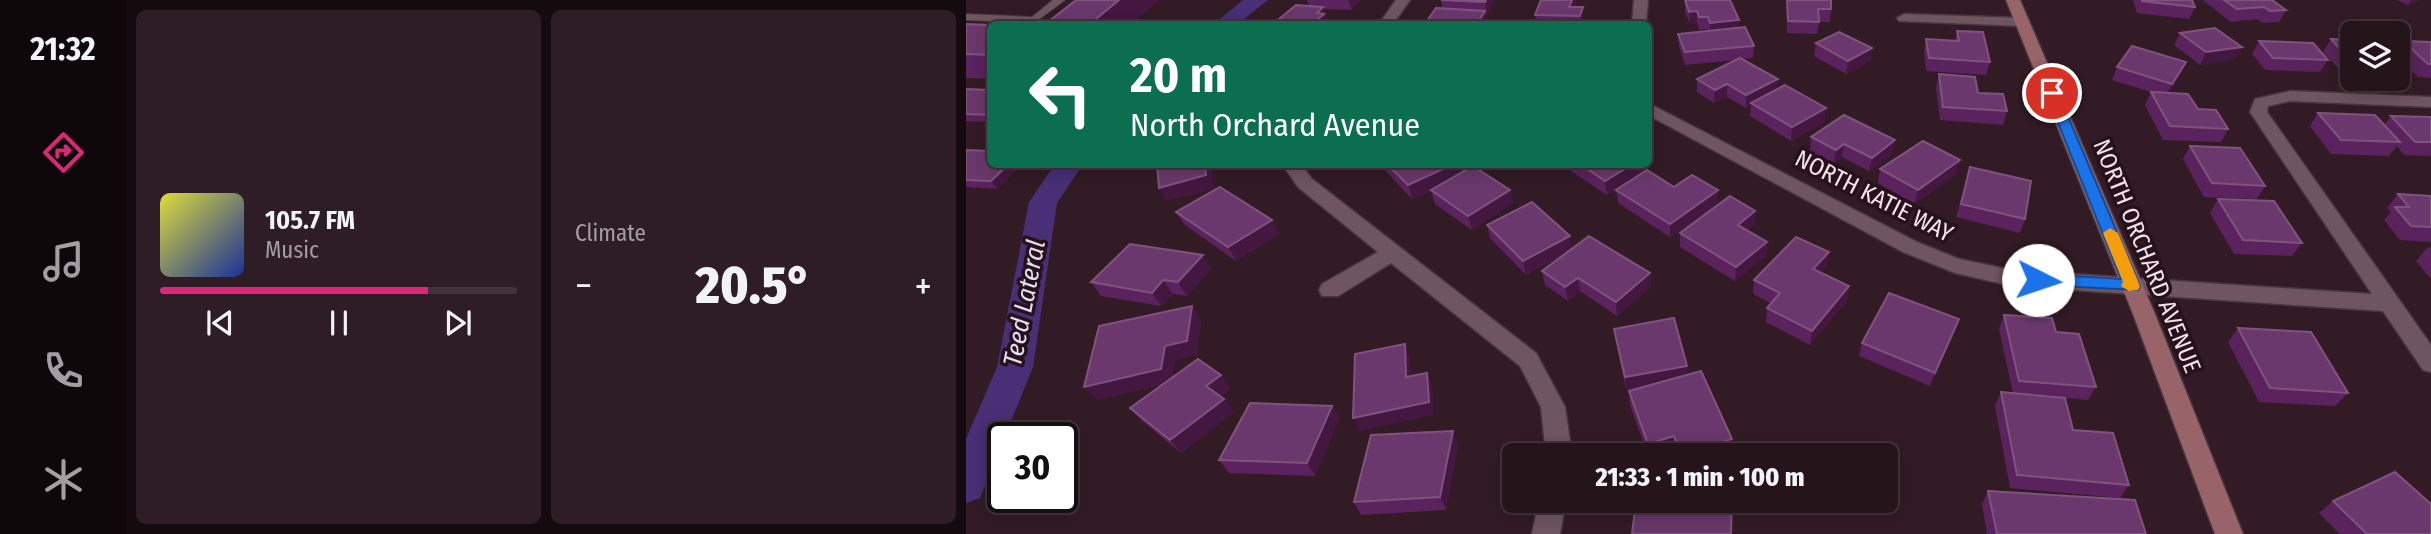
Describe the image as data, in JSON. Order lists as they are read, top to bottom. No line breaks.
{"streets":{"street":["NORTH KATIE WAY","NORTH ORCHARD AVENUE"]},"crossings":[["NORTH KATIE WAY","NORTH ORCHARD AVENUE"]],"water":["Teed Lateral"],"page":{"tabs":"21:32","tile":"Climate","turn":["20 m","North Orchard Avenue"],"song":["105.7 FM","Music"],"heat":["−","20.5°","+"],"limit":"30","trip":"21:33 · 1 min · 100 m"}}
